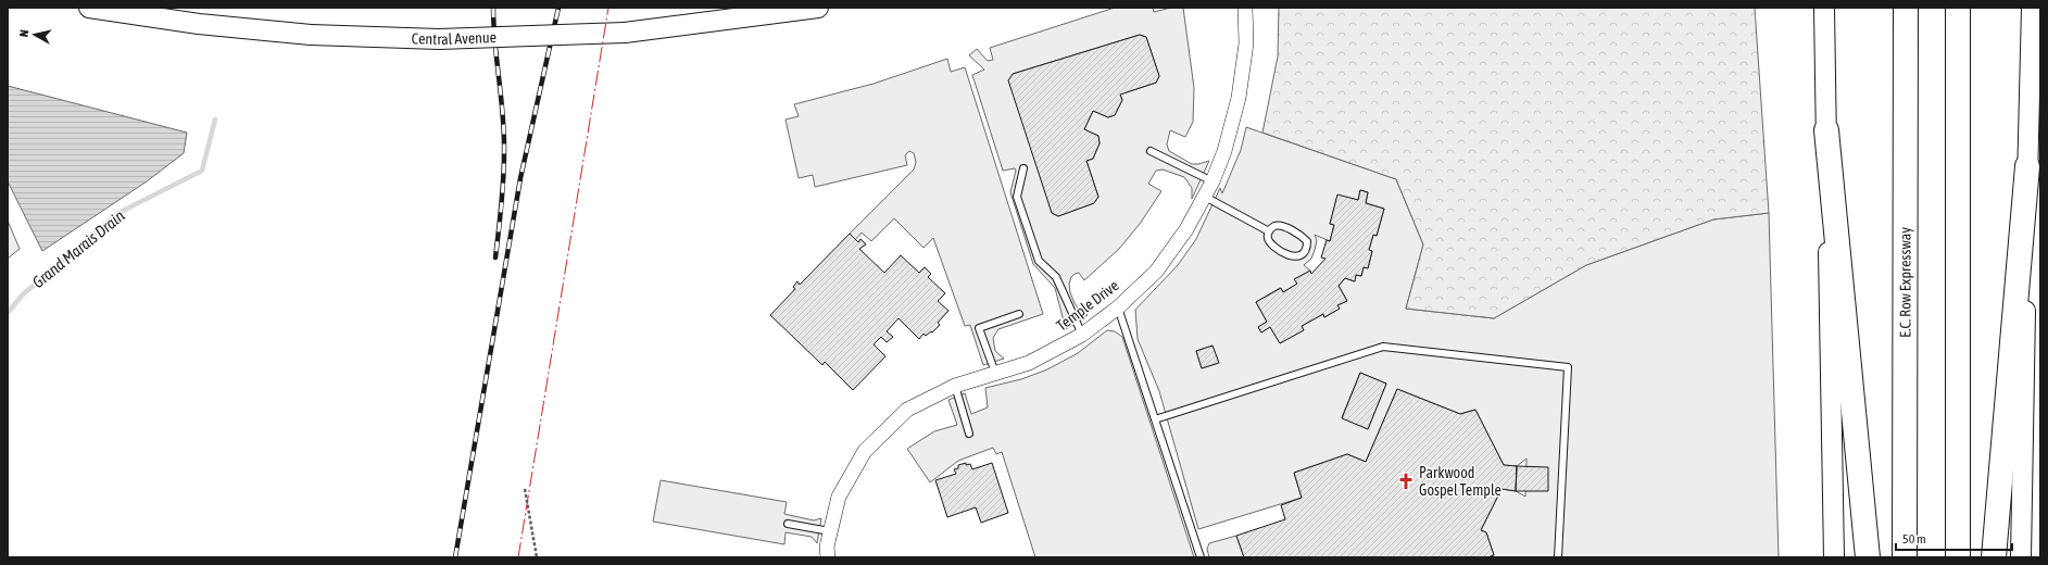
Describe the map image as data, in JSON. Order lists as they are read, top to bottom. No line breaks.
{"streets":{"highway":["E.C. Row Expressway"],"main road":["Central Avenue"],"street":["Temple Drive"]},"water":["Grand Marais Drain"],"places":{"church":["Parkwood Gospel Temple"]},"scale_bar":"50 m","north":"left"}
